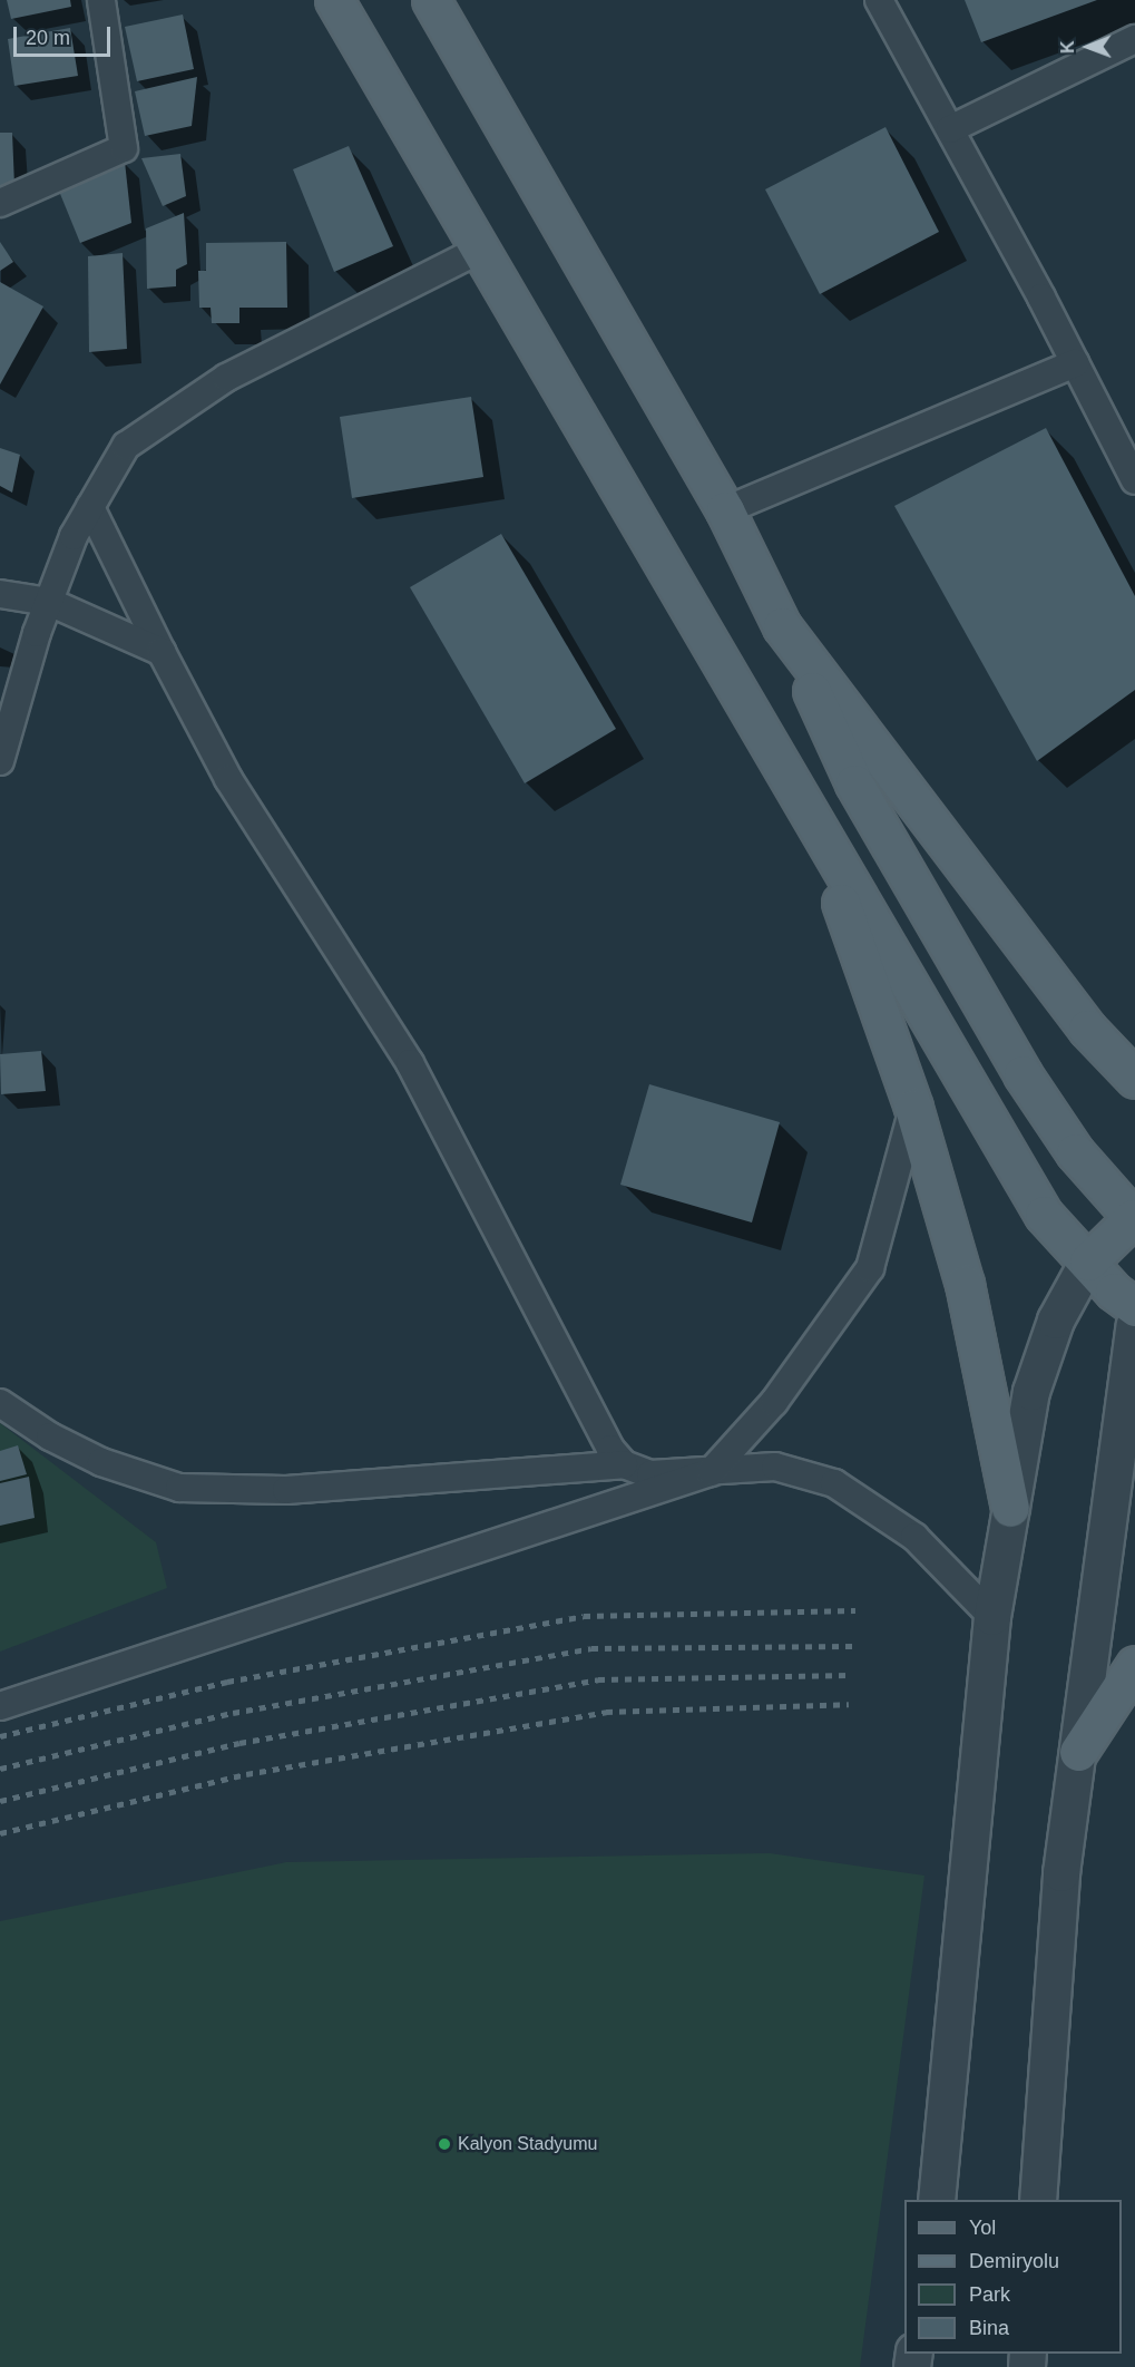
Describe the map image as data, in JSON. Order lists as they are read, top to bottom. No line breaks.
{"places":["Kalyon Stadyumu"],"legend":["Yol","Demiryolu","Park","Bina"],"scale_bar":"20 m","north":"left"}
